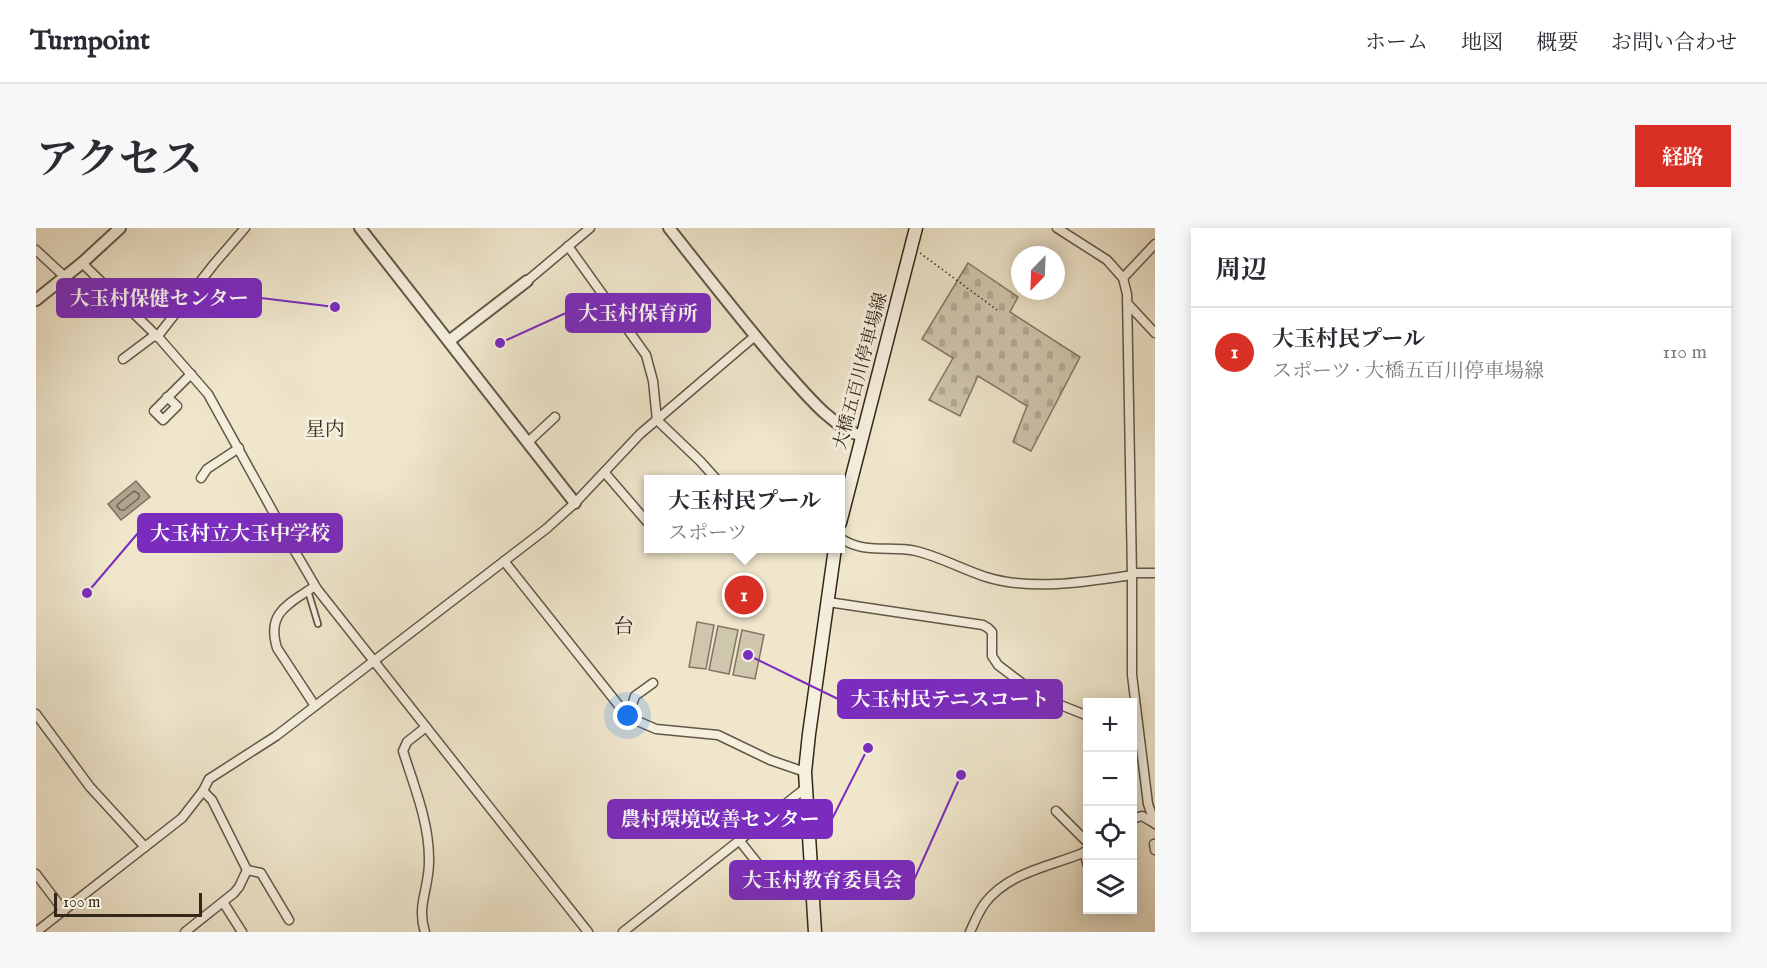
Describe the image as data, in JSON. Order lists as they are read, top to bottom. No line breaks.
{"streets":{"main road":["大橋五百川停車場線"]},"districts":["星内","台"],"places":["大玉村保健センター","大玉村保育所","大玉村立大玉中学校","大玉村民テニスコート","農村環境改善センター","大玉村教育委員会"],"scale_bar":"100 m","north":"bottom left","page":{"header":"Turnpoint","nav":["ホーム","地図","概要","お問い合わせ"],"title":"アクセス","buttons":"経路","heading":"周辺","list":[{"mark":"1","name":"大玉村民プール","note":"スポーツ · 大橋五百川停車場線","value":"110 m"}],"popup":["大玉村民プール","スポーツ"],"pins":"1","map_buttons":["+","−"],"scale":"100 m"}}
